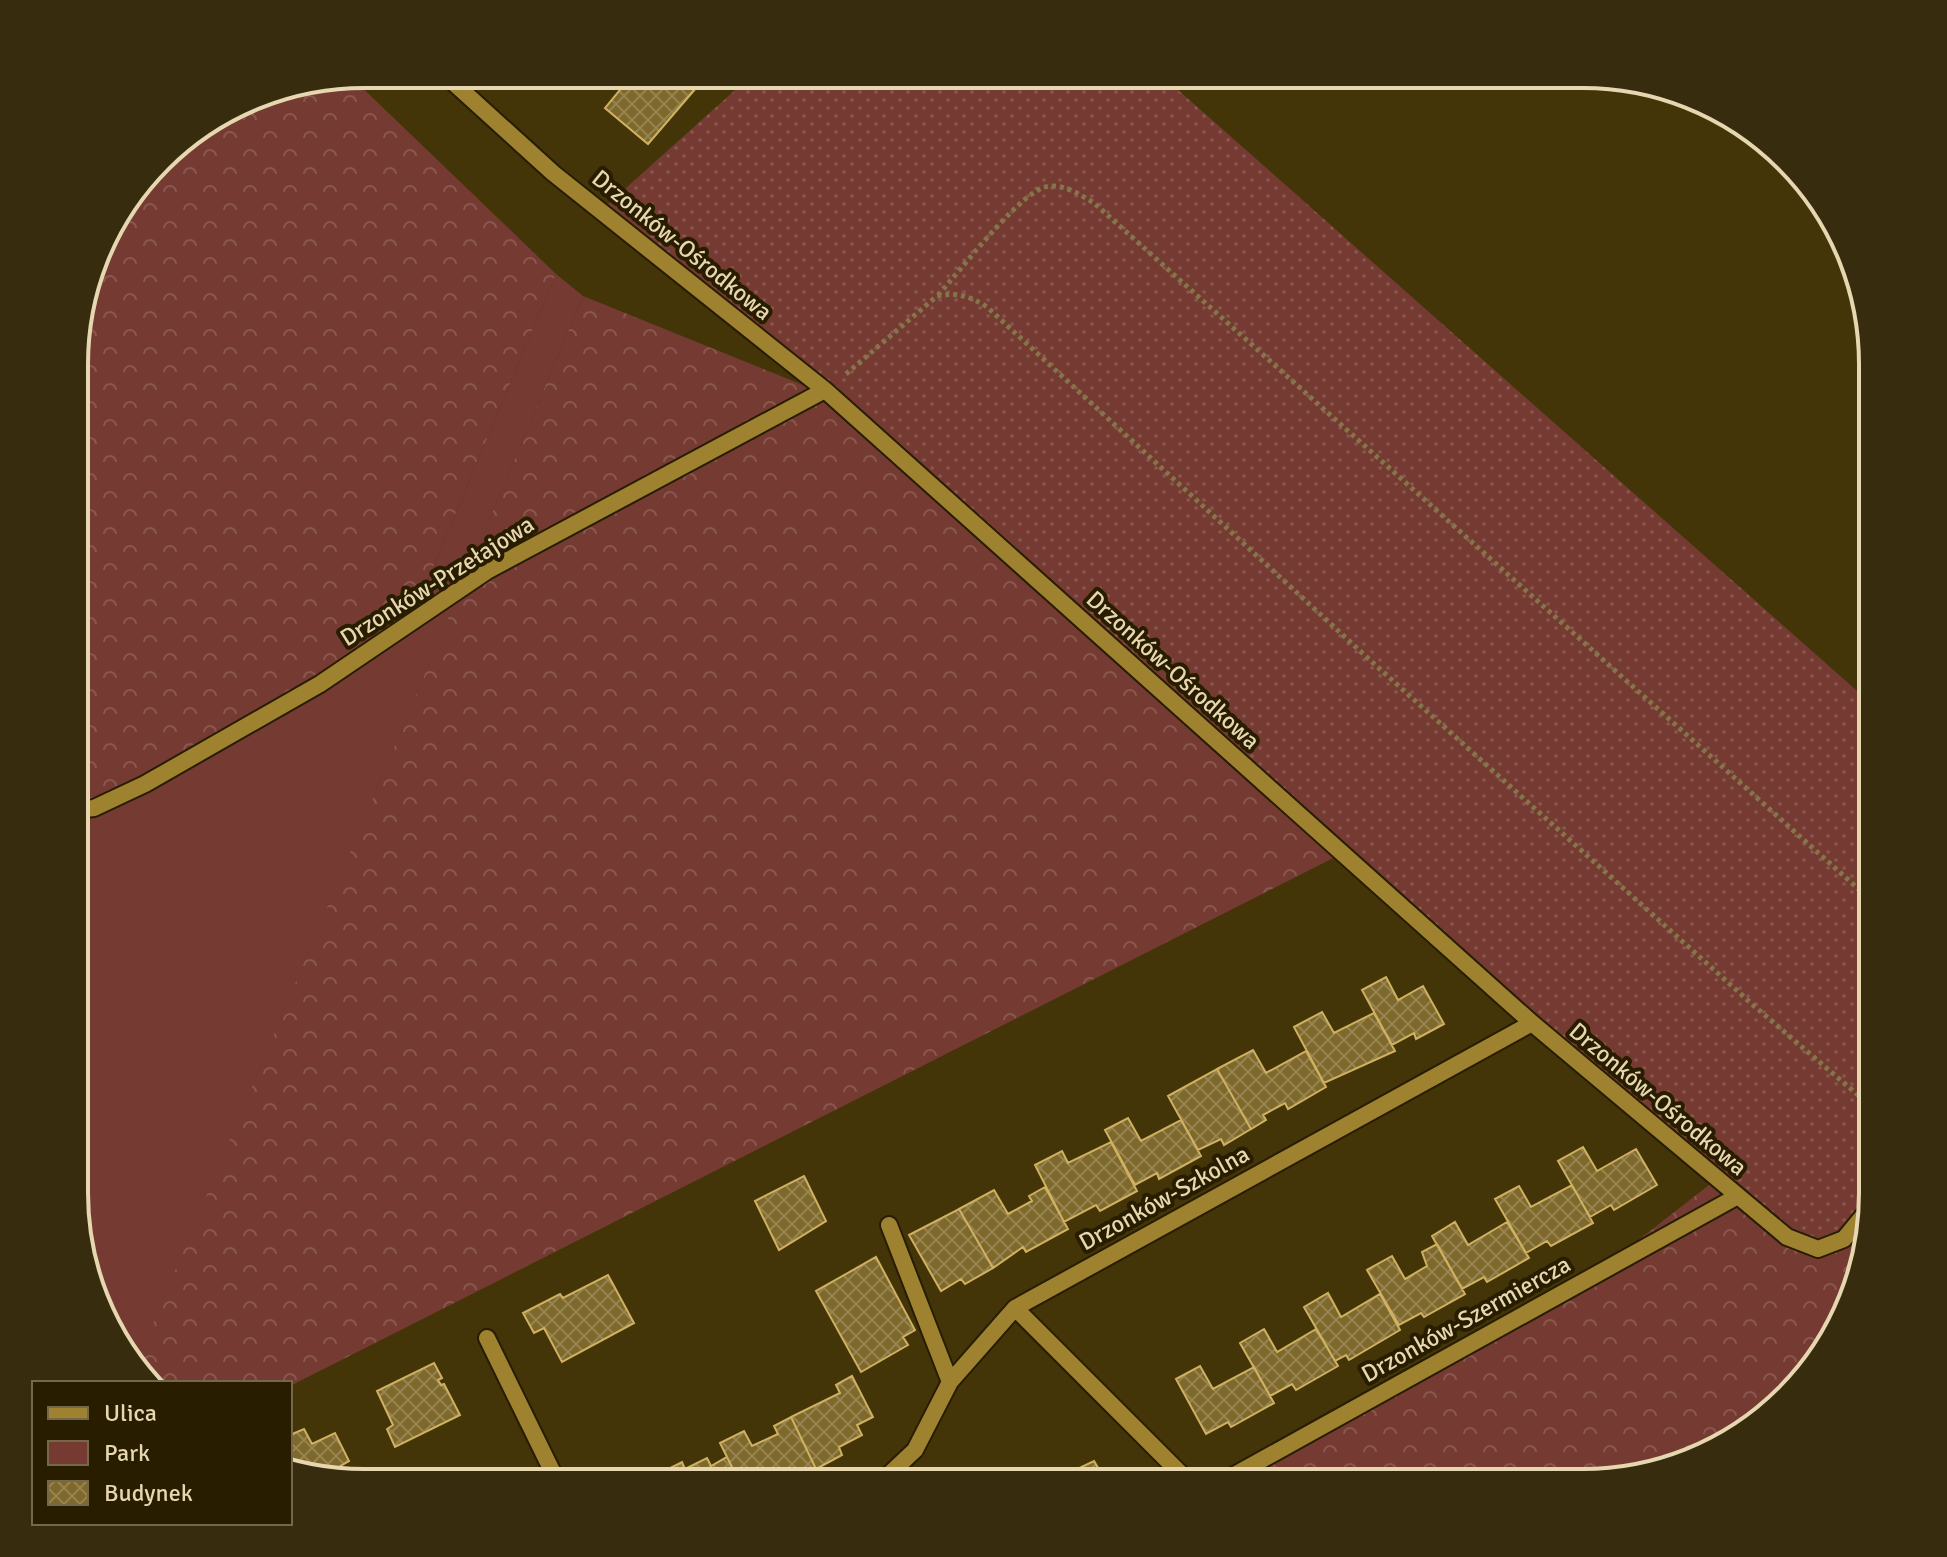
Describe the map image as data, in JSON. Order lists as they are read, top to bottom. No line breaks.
{"streets":{"street":["Drzonków-Ośrodkowa","Drzonków-Przełajowa","Drzonków-Szkolna","Drzonków-Szermiercza"]},"crossings":[["Drzonków-Ośrodkowa","Drzonków-Przełajowa"],["Drzonków-Ośrodkowa","Drzonków-Szkolna"],["Drzonków-Ośrodkowa","Drzonków-Szermiercza"]],"legend":["Ulica","Park","Budynek"]}
